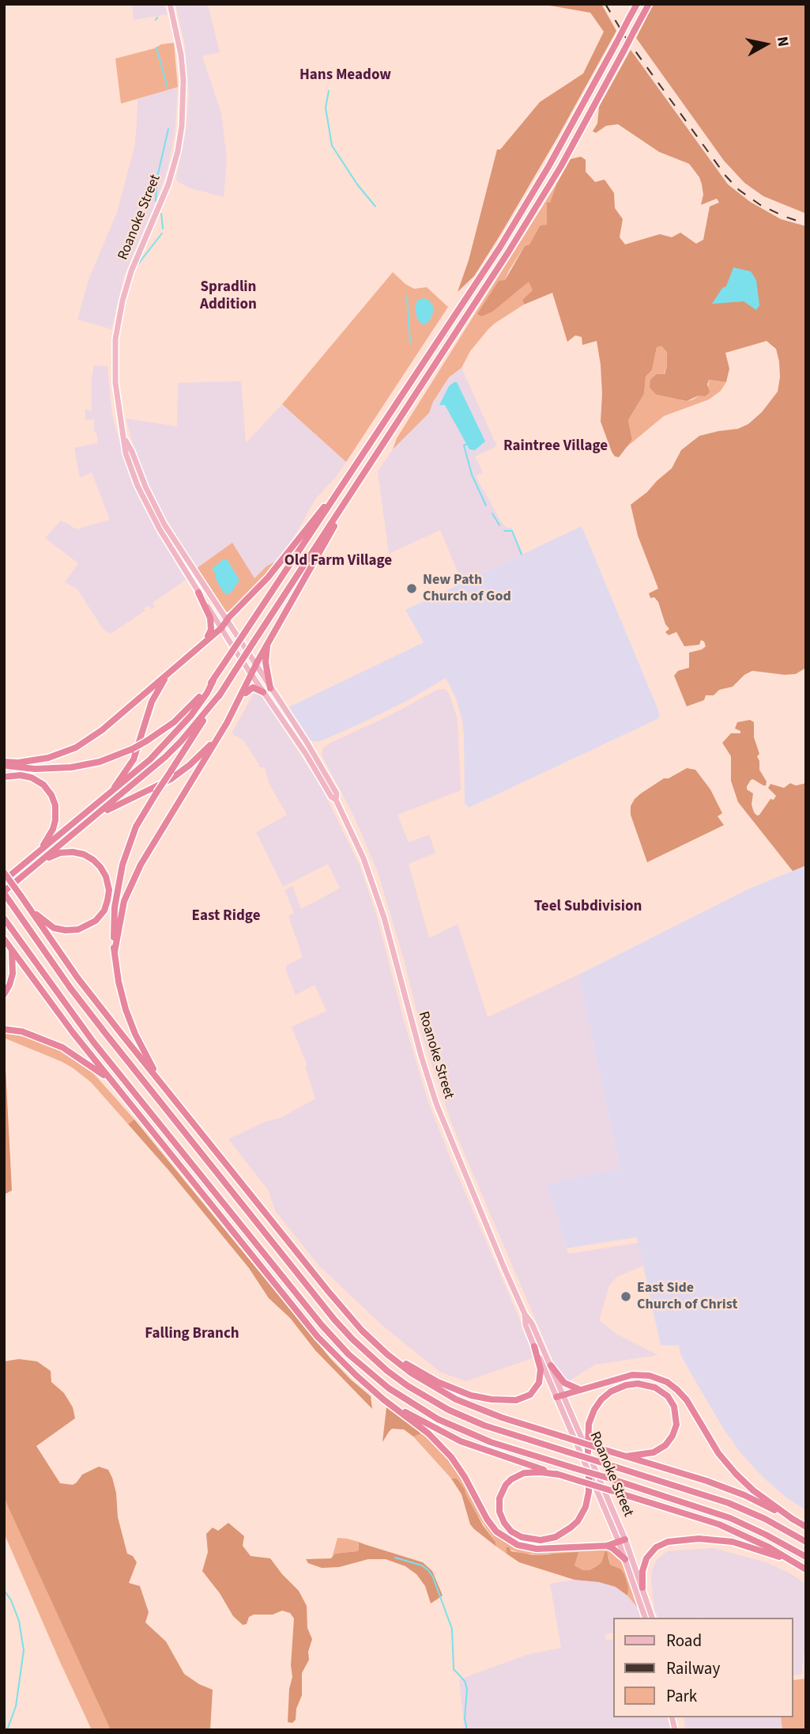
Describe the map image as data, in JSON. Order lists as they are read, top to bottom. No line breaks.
{"streets":{"main road":["Roanoke Street"]},"districts":["Hans Meadow","Spradlin Addition","Raintree Village","Old Farm Village","Teel Subdivision","East Ridge","Falling Branch"],"places":["New Path Church of God","East Side Church of Christ"],"legend":["Road","Railway","Park"],"north":"right"}
